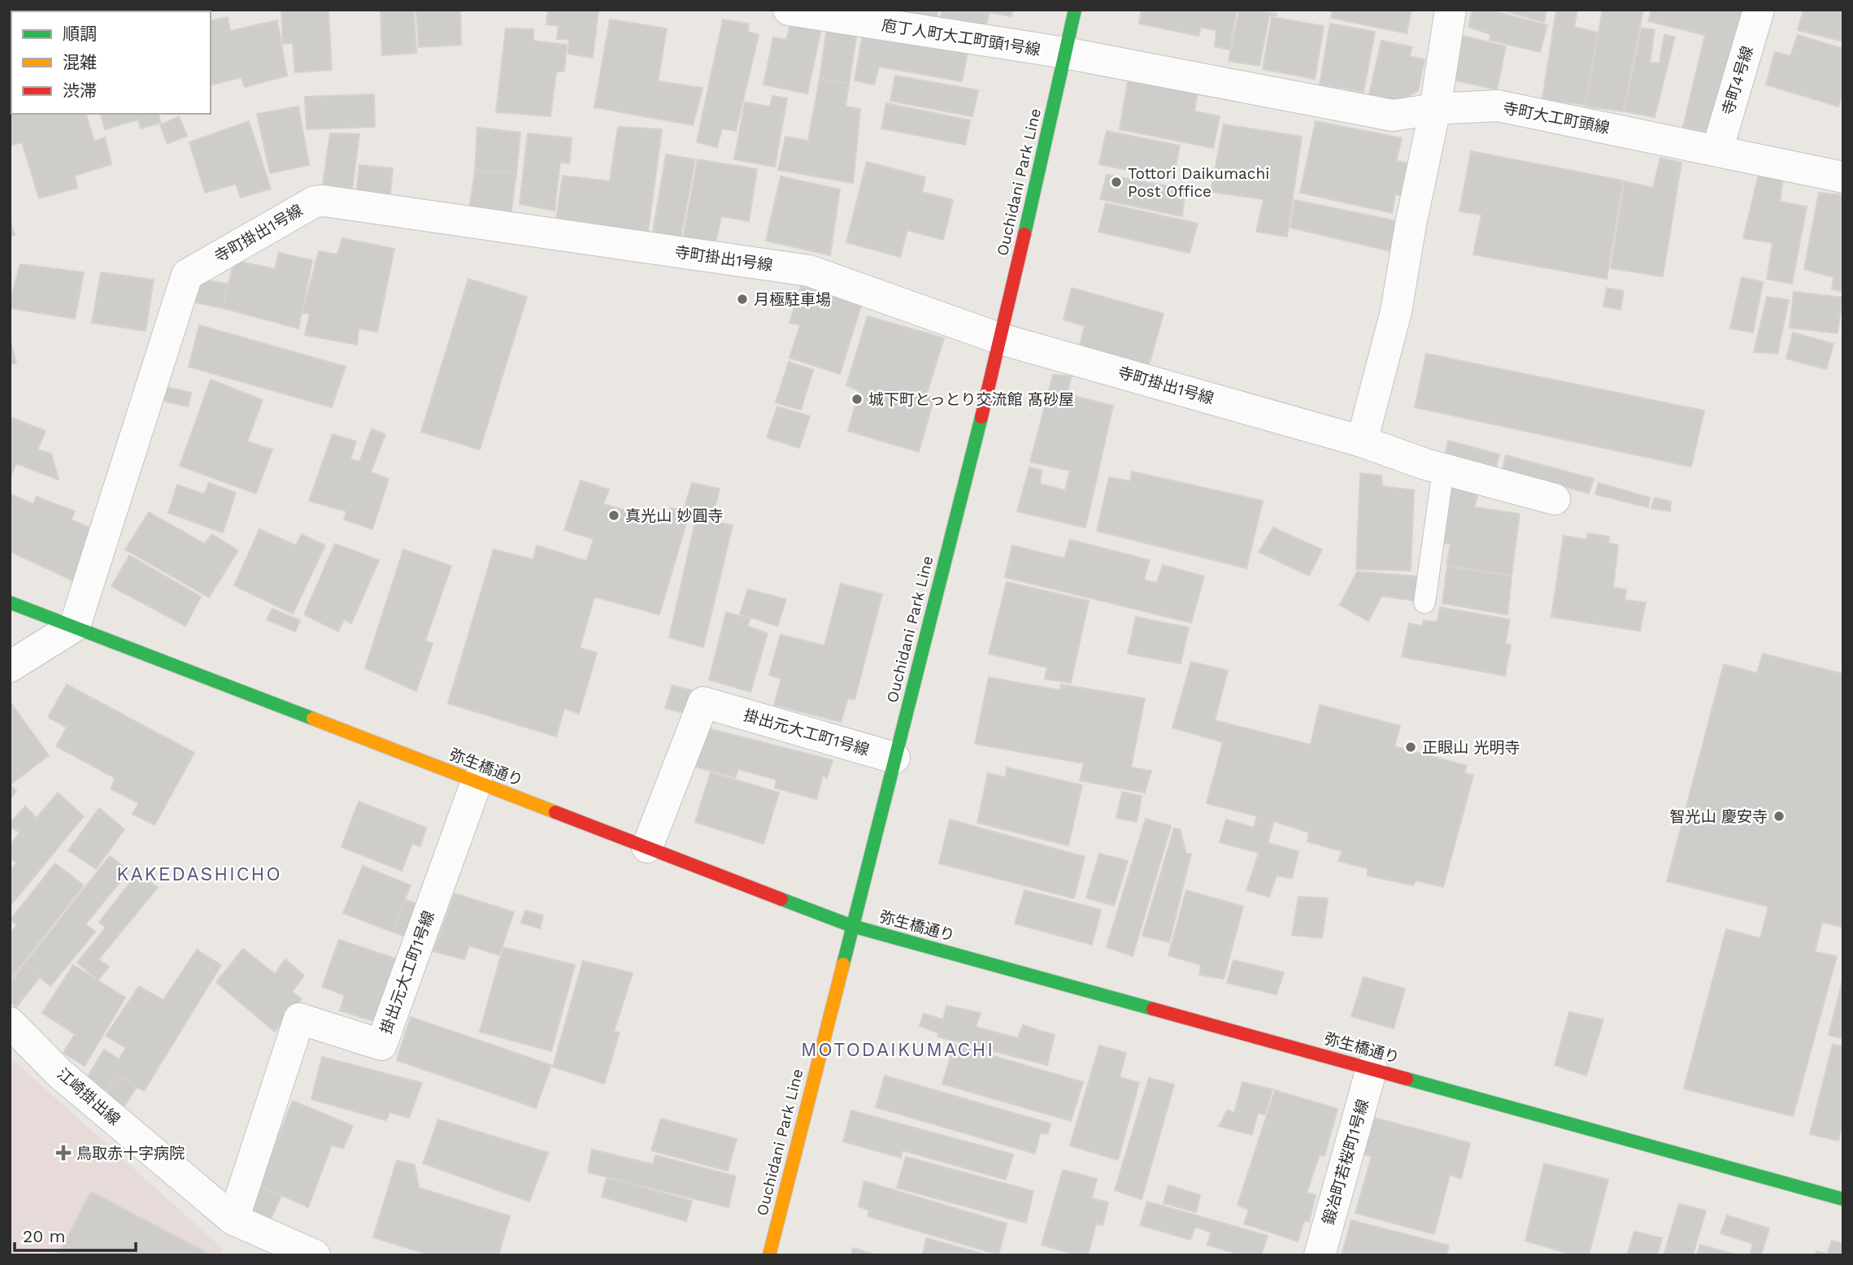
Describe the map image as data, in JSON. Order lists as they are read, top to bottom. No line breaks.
{"streets":{"street":["庖丁人町大工町頭1号線","寺町4号線","寺町大工町頭線","Ouchidani Park Line","寺町掛出1号線","掛出元大工町1号線","弥生橋通り","江崎掛出線","鍛冶町若桜町1号線"]},"crossings":[["庖丁人町大工町頭1号線","寺町大工町頭線"],["庖丁人町大工町頭1号線","Ouchidani Park Line"],["寺町4号線","寺町大工町頭線"],["寺町大工町頭線","Ouchidani Park Line"],["Ouchidani Park Line","寺町掛出1号線"],["Ouchidani Park Line","掛出元大工町1号線"],["Ouchidani Park Line","弥生橋通り"],["寺町掛出1号線","弥生橋通り"],["掛出元大工町1号線","弥生橋通り"],["掛出元大工町1号線","江崎掛出線"],["弥生橋通り","鍛冶町若桜町1号線"]],"districts":["KAKEDASHICHO","MOTODAIKUMACHI"],"places":{"other":["Tottori Daikumachi Post Office","月極駐車場","城下町とっとり交流館 髙砂屋","真光山 妙圓寺","正眼山 光明寺","智光山 慶安寺"],"health":["鳥取赤十字病院"]},"legend":["順調","混雑","渋滞"],"scale_bar":"20 m"}
